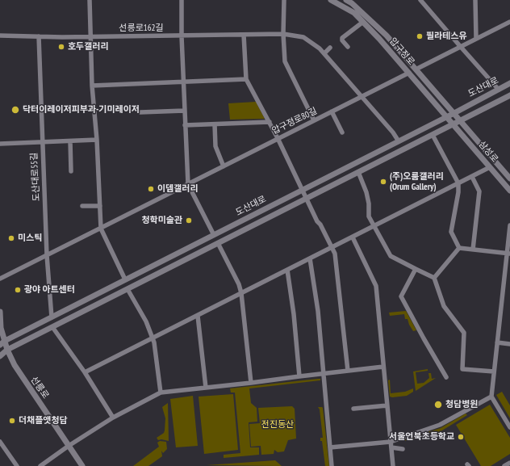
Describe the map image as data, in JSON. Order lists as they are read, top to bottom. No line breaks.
{"streets":{"main road":["압구정로","도산대로","삼성로","선릉로"],"street":["선릉로162길","압구정로80길","도산대로55길"]},"crossings":[["선릉로162길","도산대로"],["선릉로162길","압구정로80길"],["선릉로162길","도산대로55길"],["압구정로","도산대로"],["압구정로","압구정로80길"],["압구정로","삼성로"],["도산대로","삼성로"],["도산대로","도산대로55길"],["도산대로","선릉로"],["압구정로80길","도산대로55길"]],"parks":["전진동산"],"places":["필라테스유","호두갤러리","닥터이레이저피부과-기미레이저","(주)오룸갤러리 (Orum Gallery)","이뎀갤러리","청학미술관","미스틱","광야 아트센터","청담병원","더채플앳청담","서울언북초등학교"]}
